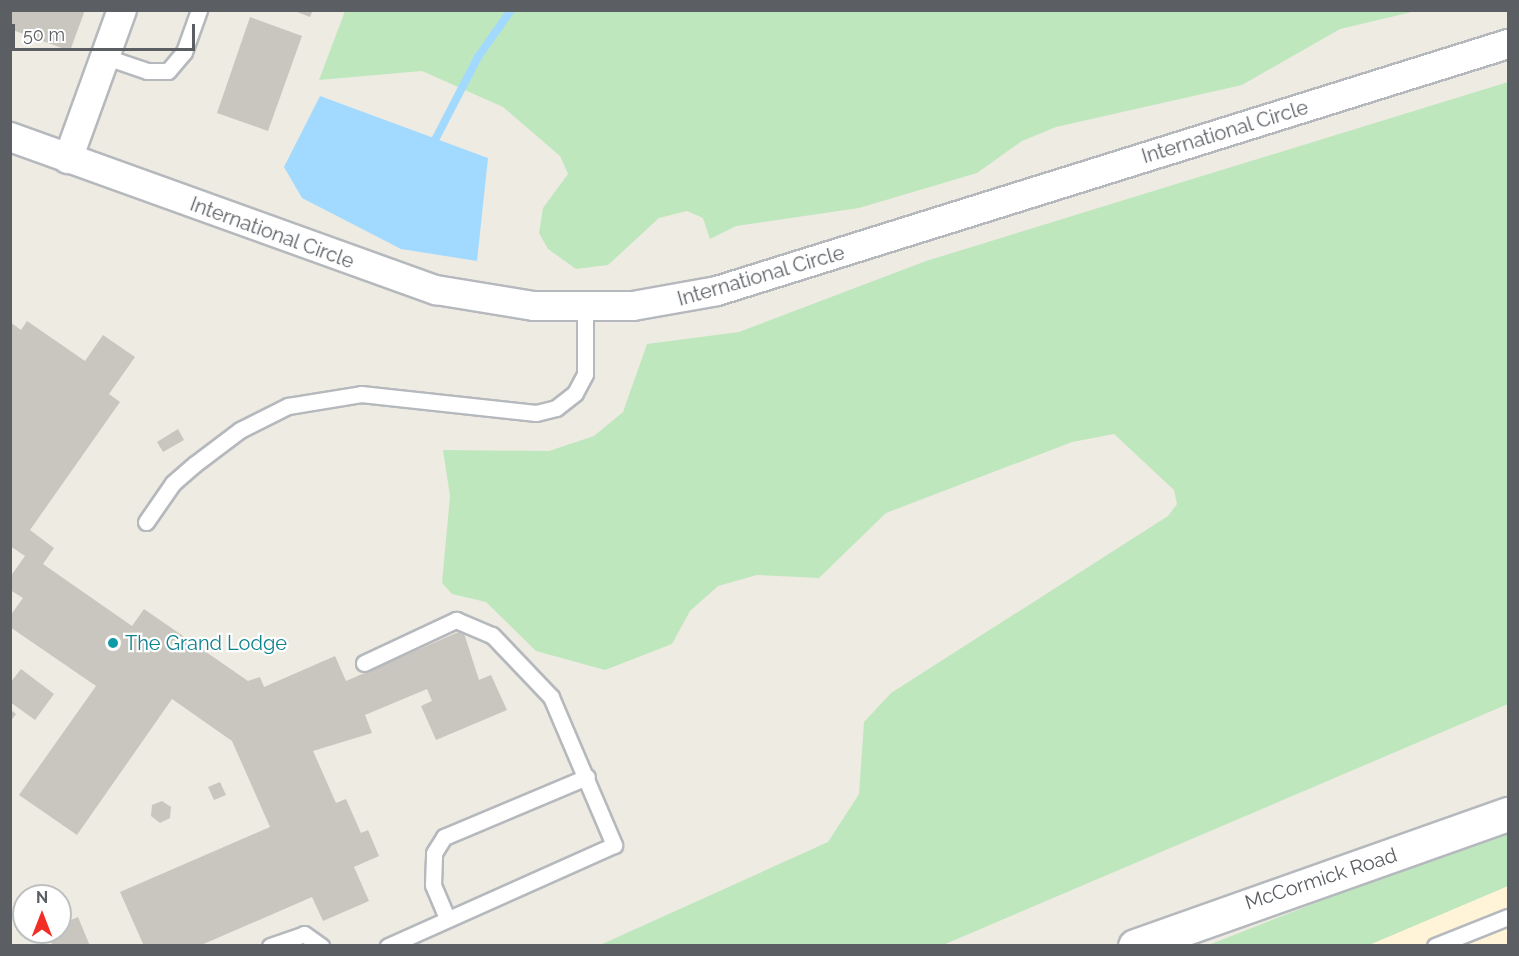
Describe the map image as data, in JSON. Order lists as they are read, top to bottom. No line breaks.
{"streets":{"main road":["McCormick Road"],"street":["International Circle"]},"places":["The Grand Lodge"],"scale_bar":"50 m","north":"top"}
